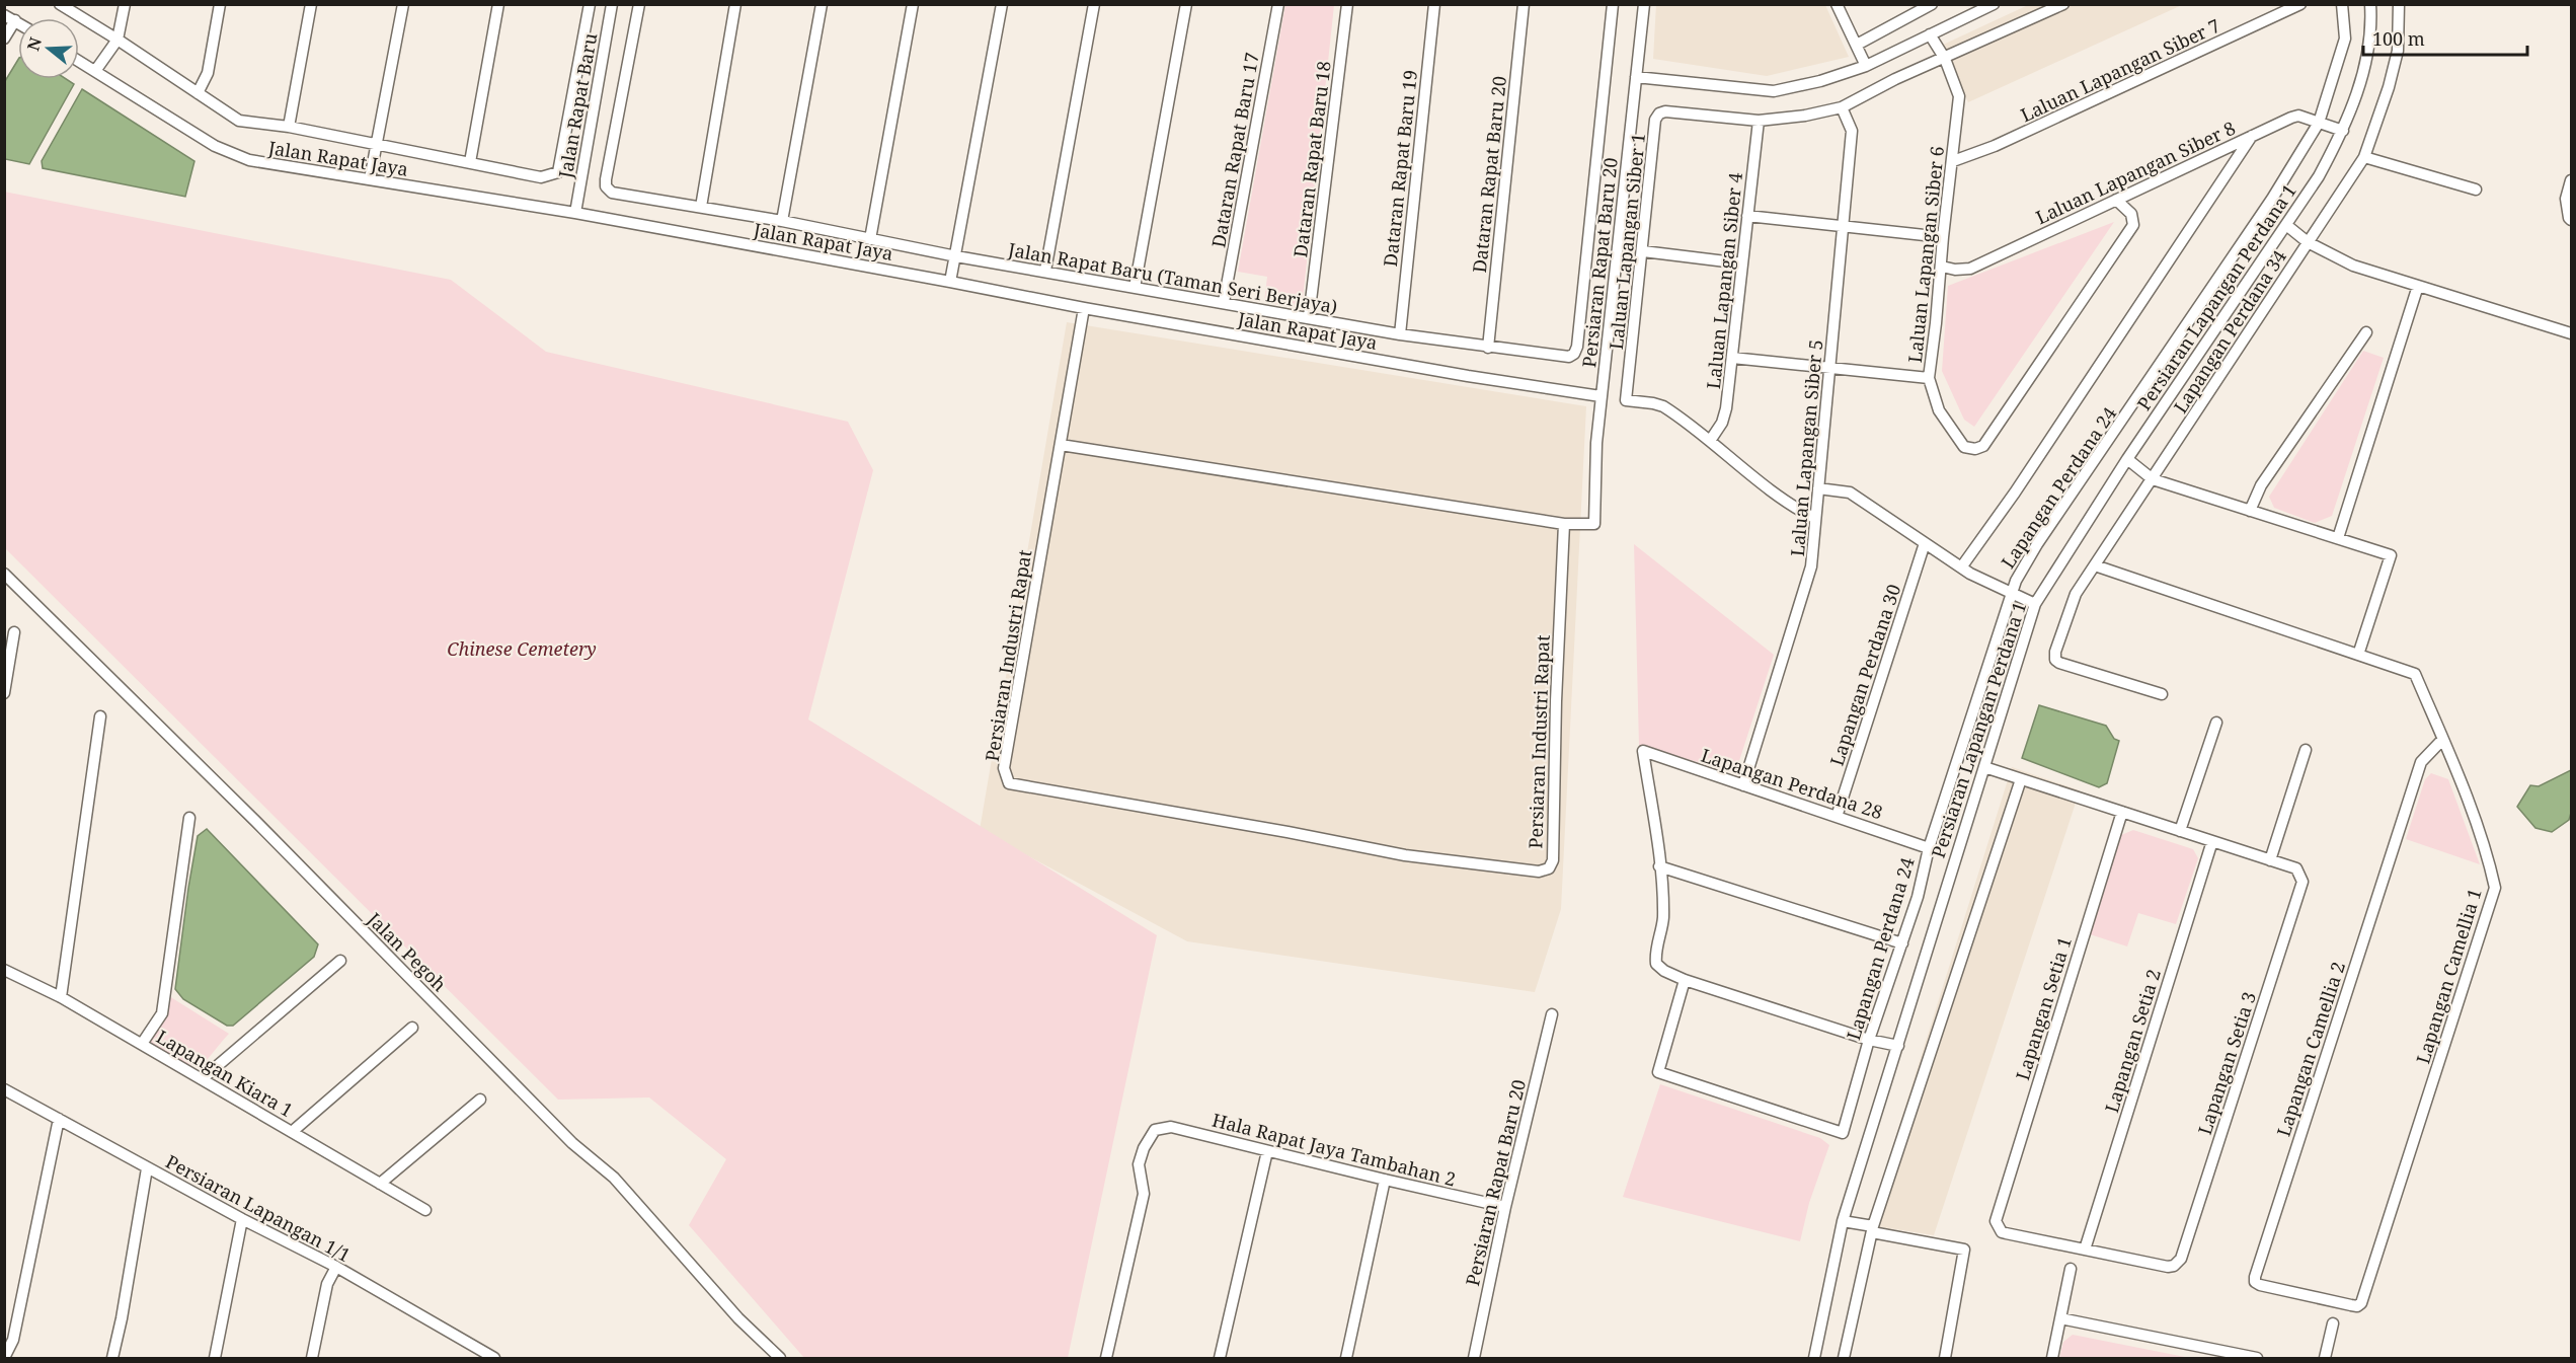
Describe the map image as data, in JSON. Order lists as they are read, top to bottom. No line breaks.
{"streets":{"street":["Laluan Lapangan Siber 7","Jalan Rapat Baru","Dataran Rapat Baru 17","Jalan Rapat Jaya","Dataran Rapat Baru 18","Dataran Rapat Baru 19","Laluan Lapangan Siber 8","Dataran Rapat Baru 20","Laluan Lapangan Siber 1","Laluan Lapangan Siber 6","Persiaran Rapat Baru 20","Jalan Rapat Baru (Taman Seri Berjaya)","Laluan Lapangan Siber 4","Persiaran Lapangan Perdana 1","Lapangan Perdana 34","Laluan Lapangan Siber 5","Lapangan Perdana 24","Persiaran Industri Rapat","Lapangan Perdana 30","Lapangan Perdana 28","Jalan Pegoh","Lapangan Camellia 1","Lapangan Setia 1","Lapangan Setia 2","Lapangan Camellia 2","Lapangan Setia 3","Lapangan Kiara 1","Hala Rapat Jaya Tambahan 2","Persiaran Lapangan 1/1"]},"crossings":[["Laluan Lapangan Siber 7","Laluan Lapangan Siber 6"],["Jalan Rapat Baru","Jalan Rapat Jaya"],["Dataran Rapat Baru 17","Jalan Rapat Baru (Taman Seri Berjaya)"],["Jalan Rapat Jaya","Persiaran Rapat Baru 20"],["Jalan Rapat Jaya","Persiaran Industri Rapat"],["Dataran Rapat Baru 18","Jalan Rapat Baru (Taman Seri Berjaya)"],["Dataran Rapat Baru 19","Jalan Rapat Baru (Taman Seri Berjaya)"],["Laluan Lapangan Siber 8","Laluan Lapangan Siber 6"],["Laluan Lapangan Siber 8","Persiaran Lapangan Perdana 1"],["Laluan Lapangan Siber 8","Lapangan Perdana 24"],["Dataran Rapat Baru 20","Jalan Rapat Baru (Taman Seri Berjaya)"],["Laluan Lapangan Siber 1","Laluan Lapangan Siber 6"],["Laluan Lapangan Siber 1","Laluan Lapangan Siber 4"],["Laluan Lapangan Siber 1","Laluan Lapangan Siber 5"],["Persiaran Rapat Baru 20","Persiaran Industri Rapat"],["Persiaran Rapat Baru 20","Hala Rapat Jaya Tambahan 2"],["Lapangan Perdana 34","Lapangan Camellia 1"],["Laluan Lapangan Siber 5","Lapangan Perdana 28"],["Lapangan Perdana 24","Lapangan Perdana 28"],["Lapangan Perdana 30","Lapangan Perdana 28"],["Lapangan Camellia 1","Lapangan Camellia 2"],["Lapangan Setia 1","Lapangan Setia 2"],["Lapangan Setia 1","Lapangan Setia 3"],["Lapangan Setia 2","Lapangan Setia 3"]],"parks":["Chinese Cemetery"],"scale_bar":"100 m","north":"left"}
